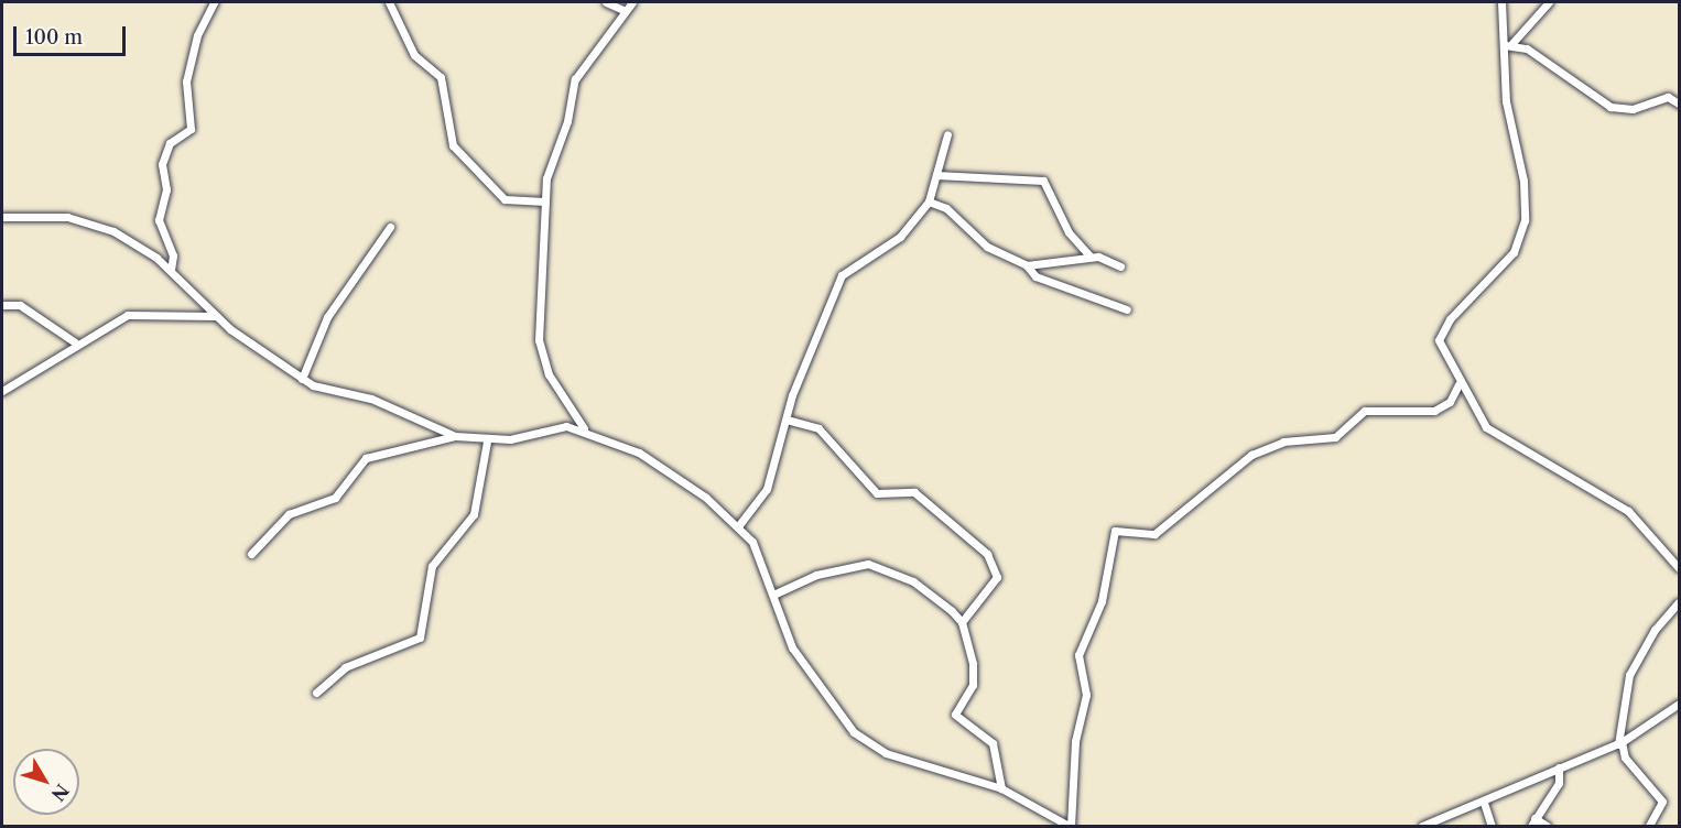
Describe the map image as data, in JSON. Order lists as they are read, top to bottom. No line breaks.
{"scale_bar":"100 m","north":"bottom right"}
